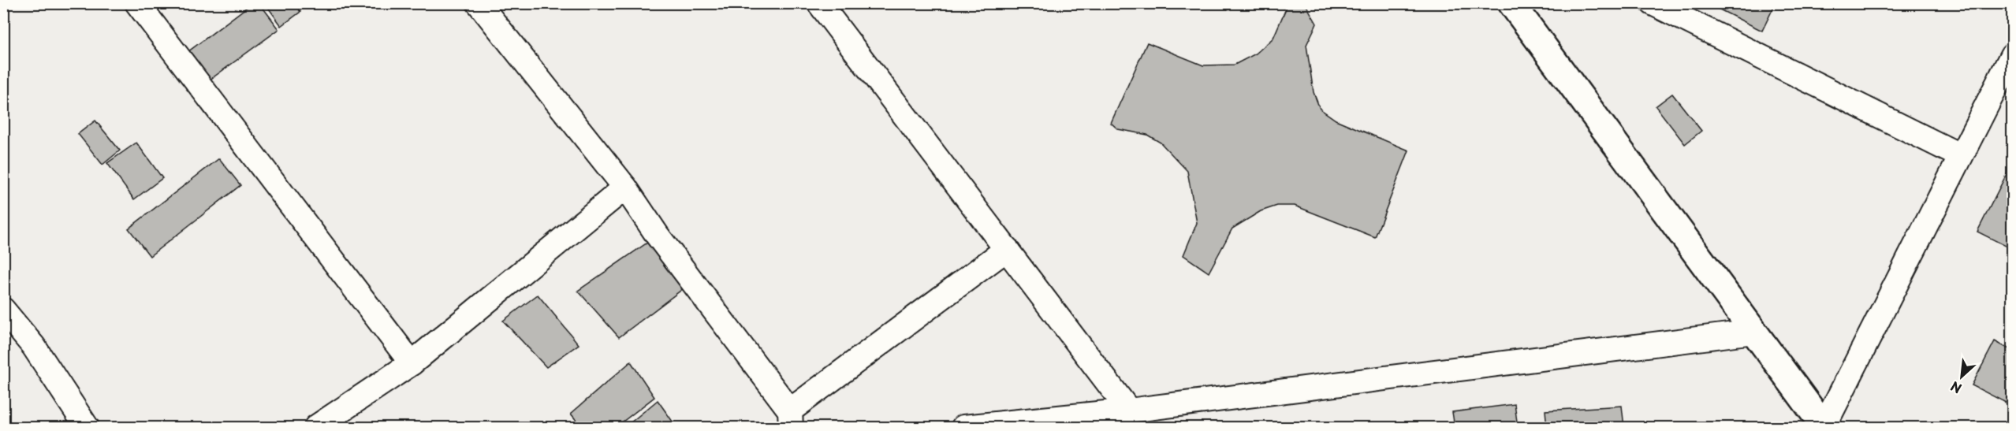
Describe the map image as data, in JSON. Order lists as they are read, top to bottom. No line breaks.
{"north":"bottom left"}
